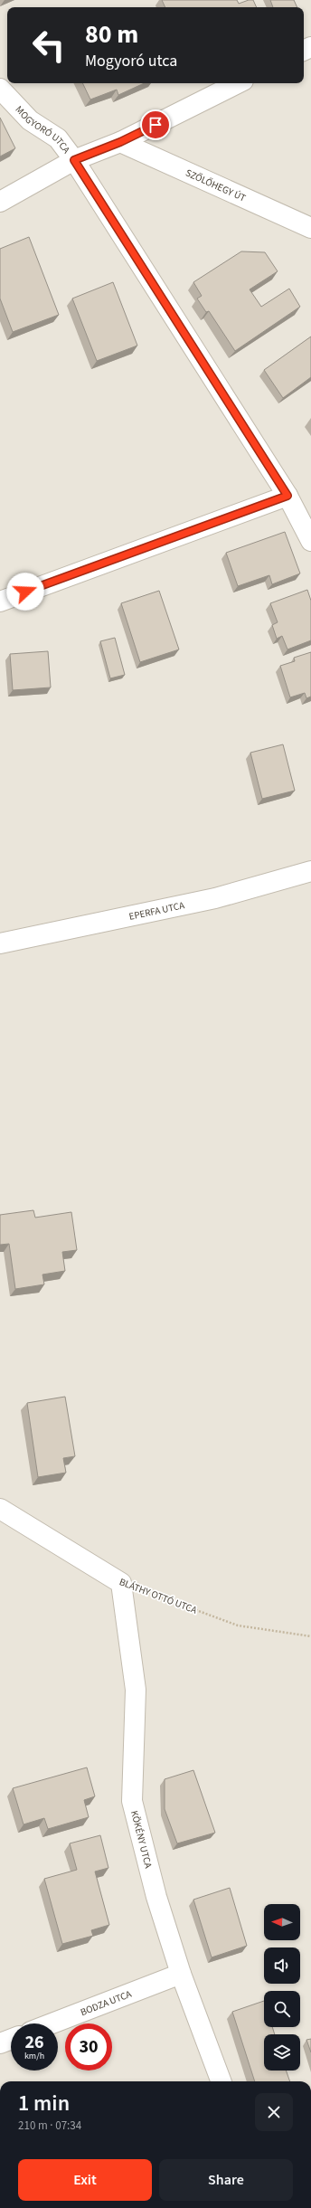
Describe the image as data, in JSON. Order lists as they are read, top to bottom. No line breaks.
{"streets":{"street":["MOGYORÓ UTCA","SZŐLŐHEGY ÚT","EPERFA UTCA","BLÁTHY OTTÓ UTCA","KÖKÉNY UTCA","BODZA UTCA"]},"crossings":[["BLÁTHY OTTÓ UTCA","KÖKÉNY UTCA"],["KÖKÉNY UTCA","BODZA UTCA"]],"north":"left","page":{"turn":["80 m","Mogyoró utca"],"speed":"26 km/h","limit":"30","heading":["1 min","210 m · 07:34"],"buttons":["Exit","Share"]}}
